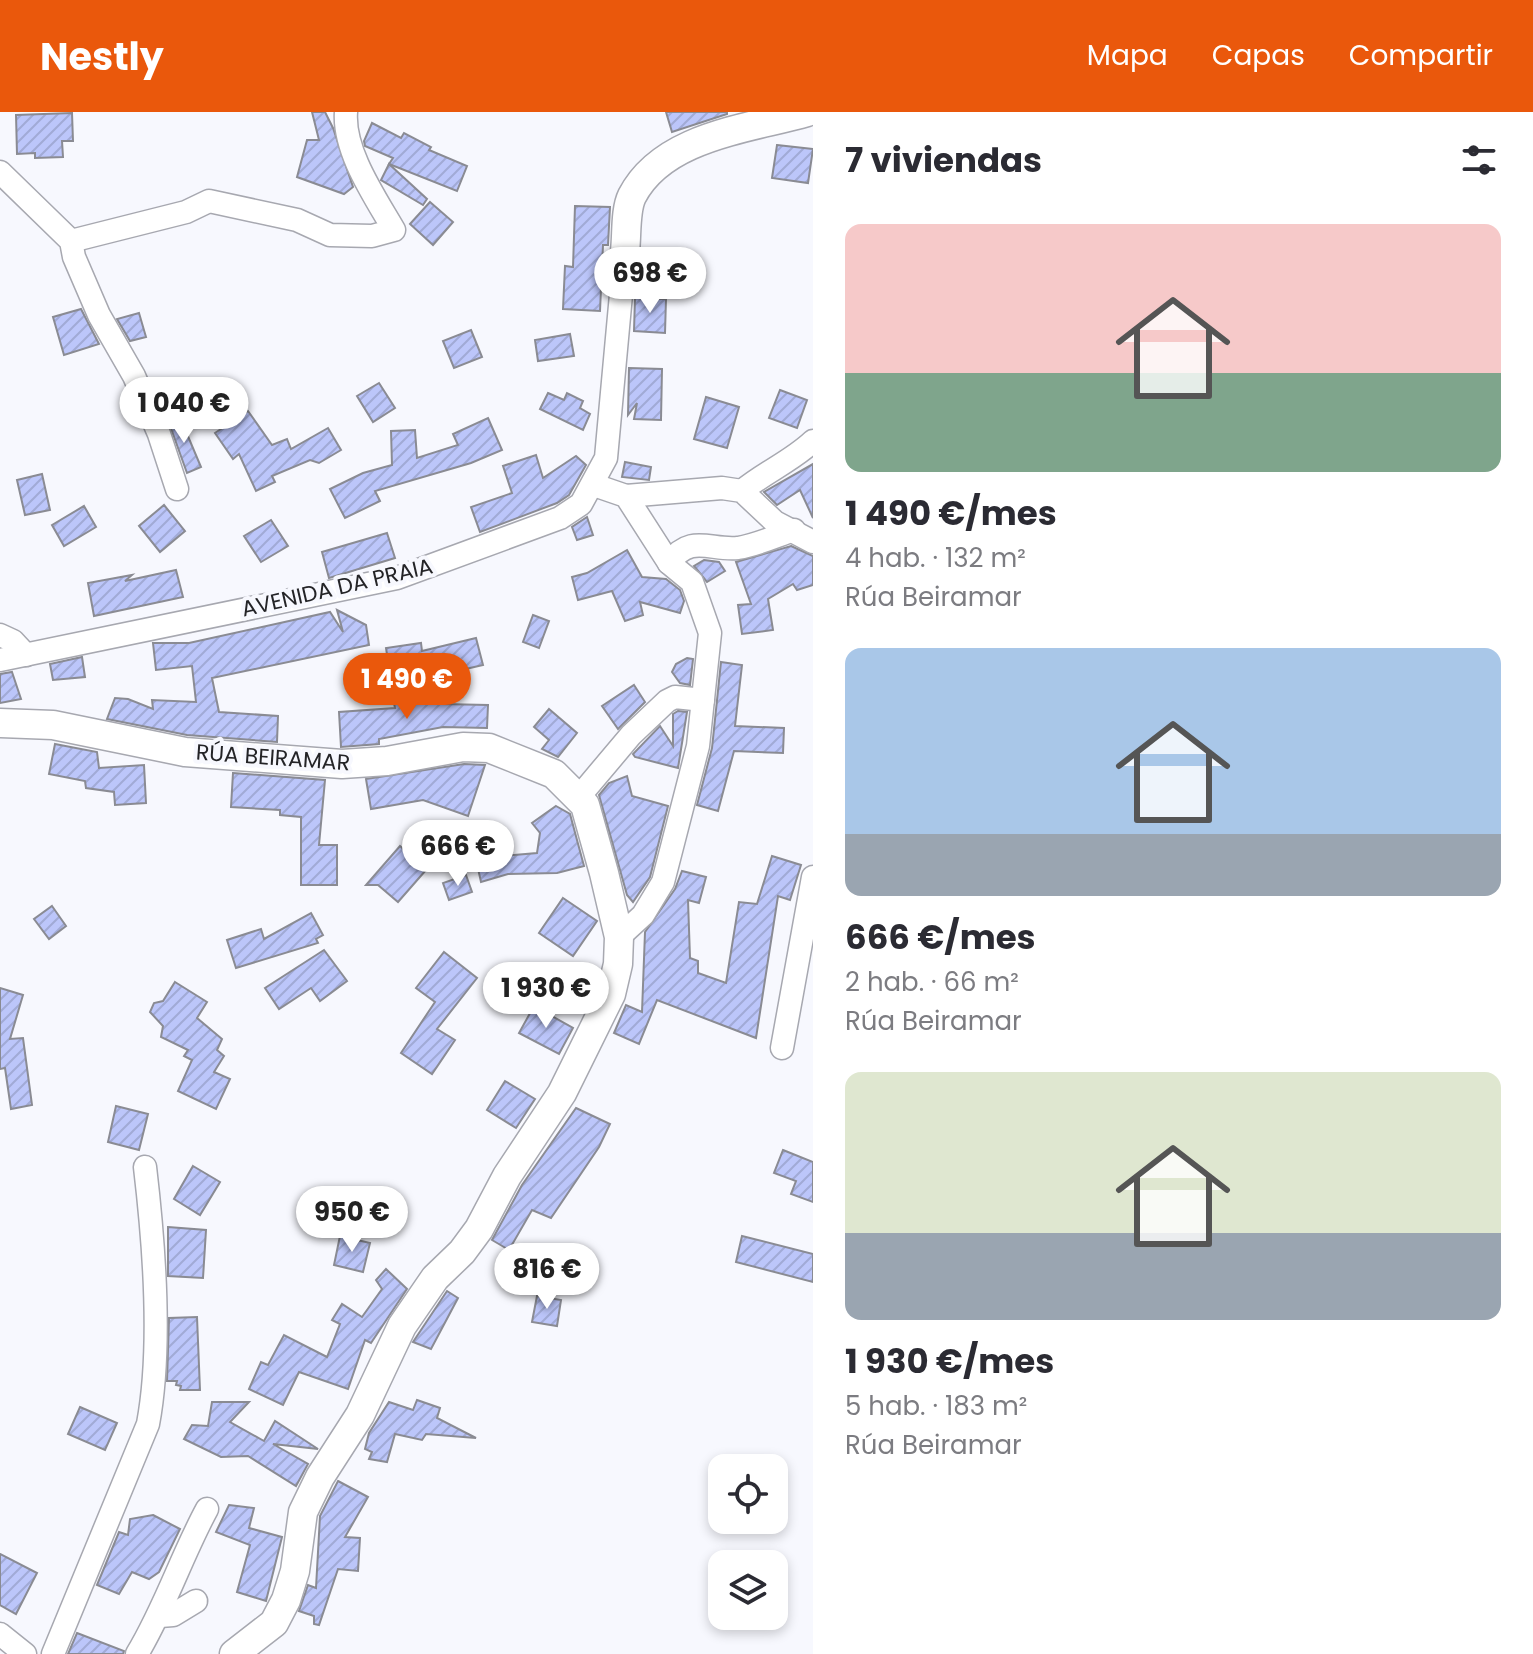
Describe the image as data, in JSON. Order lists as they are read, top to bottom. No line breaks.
{"streets":{"street":["AVENIDA DA PRAIA","RÚA BEIRAMAR"]},"page":{"header":"Nestly","nav":["Mapa","Capas","Compartir"],"heading":"7 viviendas","list":[{"name":"1 490 €/mes","note":"4 hab. · 132 m² · Rúa Beiramar"},{"name":"666 €/mes","note":"2 hab. · 66 m² · Rúa Beiramar"},{"name":"1 930 €/mes","note":"5 hab. · 183 m² · Rúa Beiramar"}],"price":["698 €","1 040 €","1 490 €","666 €","1 930 €","950 €","816 €"]}}
